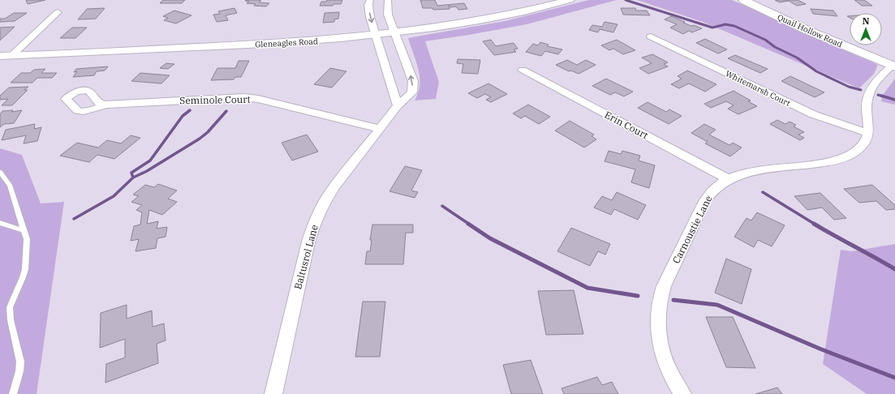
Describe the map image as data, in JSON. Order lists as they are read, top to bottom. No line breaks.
{"streets":{"main road":["Quail Hollow Road"],"street":["Gleneagles Road","Whitemarsh Court","Seminole Court","Erin Court","Carnoustie Lane","Baltusrol Lane"]},"crossings":[["Gleneagles Road","Baltusrol Lane"],["Whitemarsh Court","Carnoustie Lane"],["Seminole Court","Baltusrol Lane"],["Erin Court","Carnoustie Lane"]],"north":"top"}
